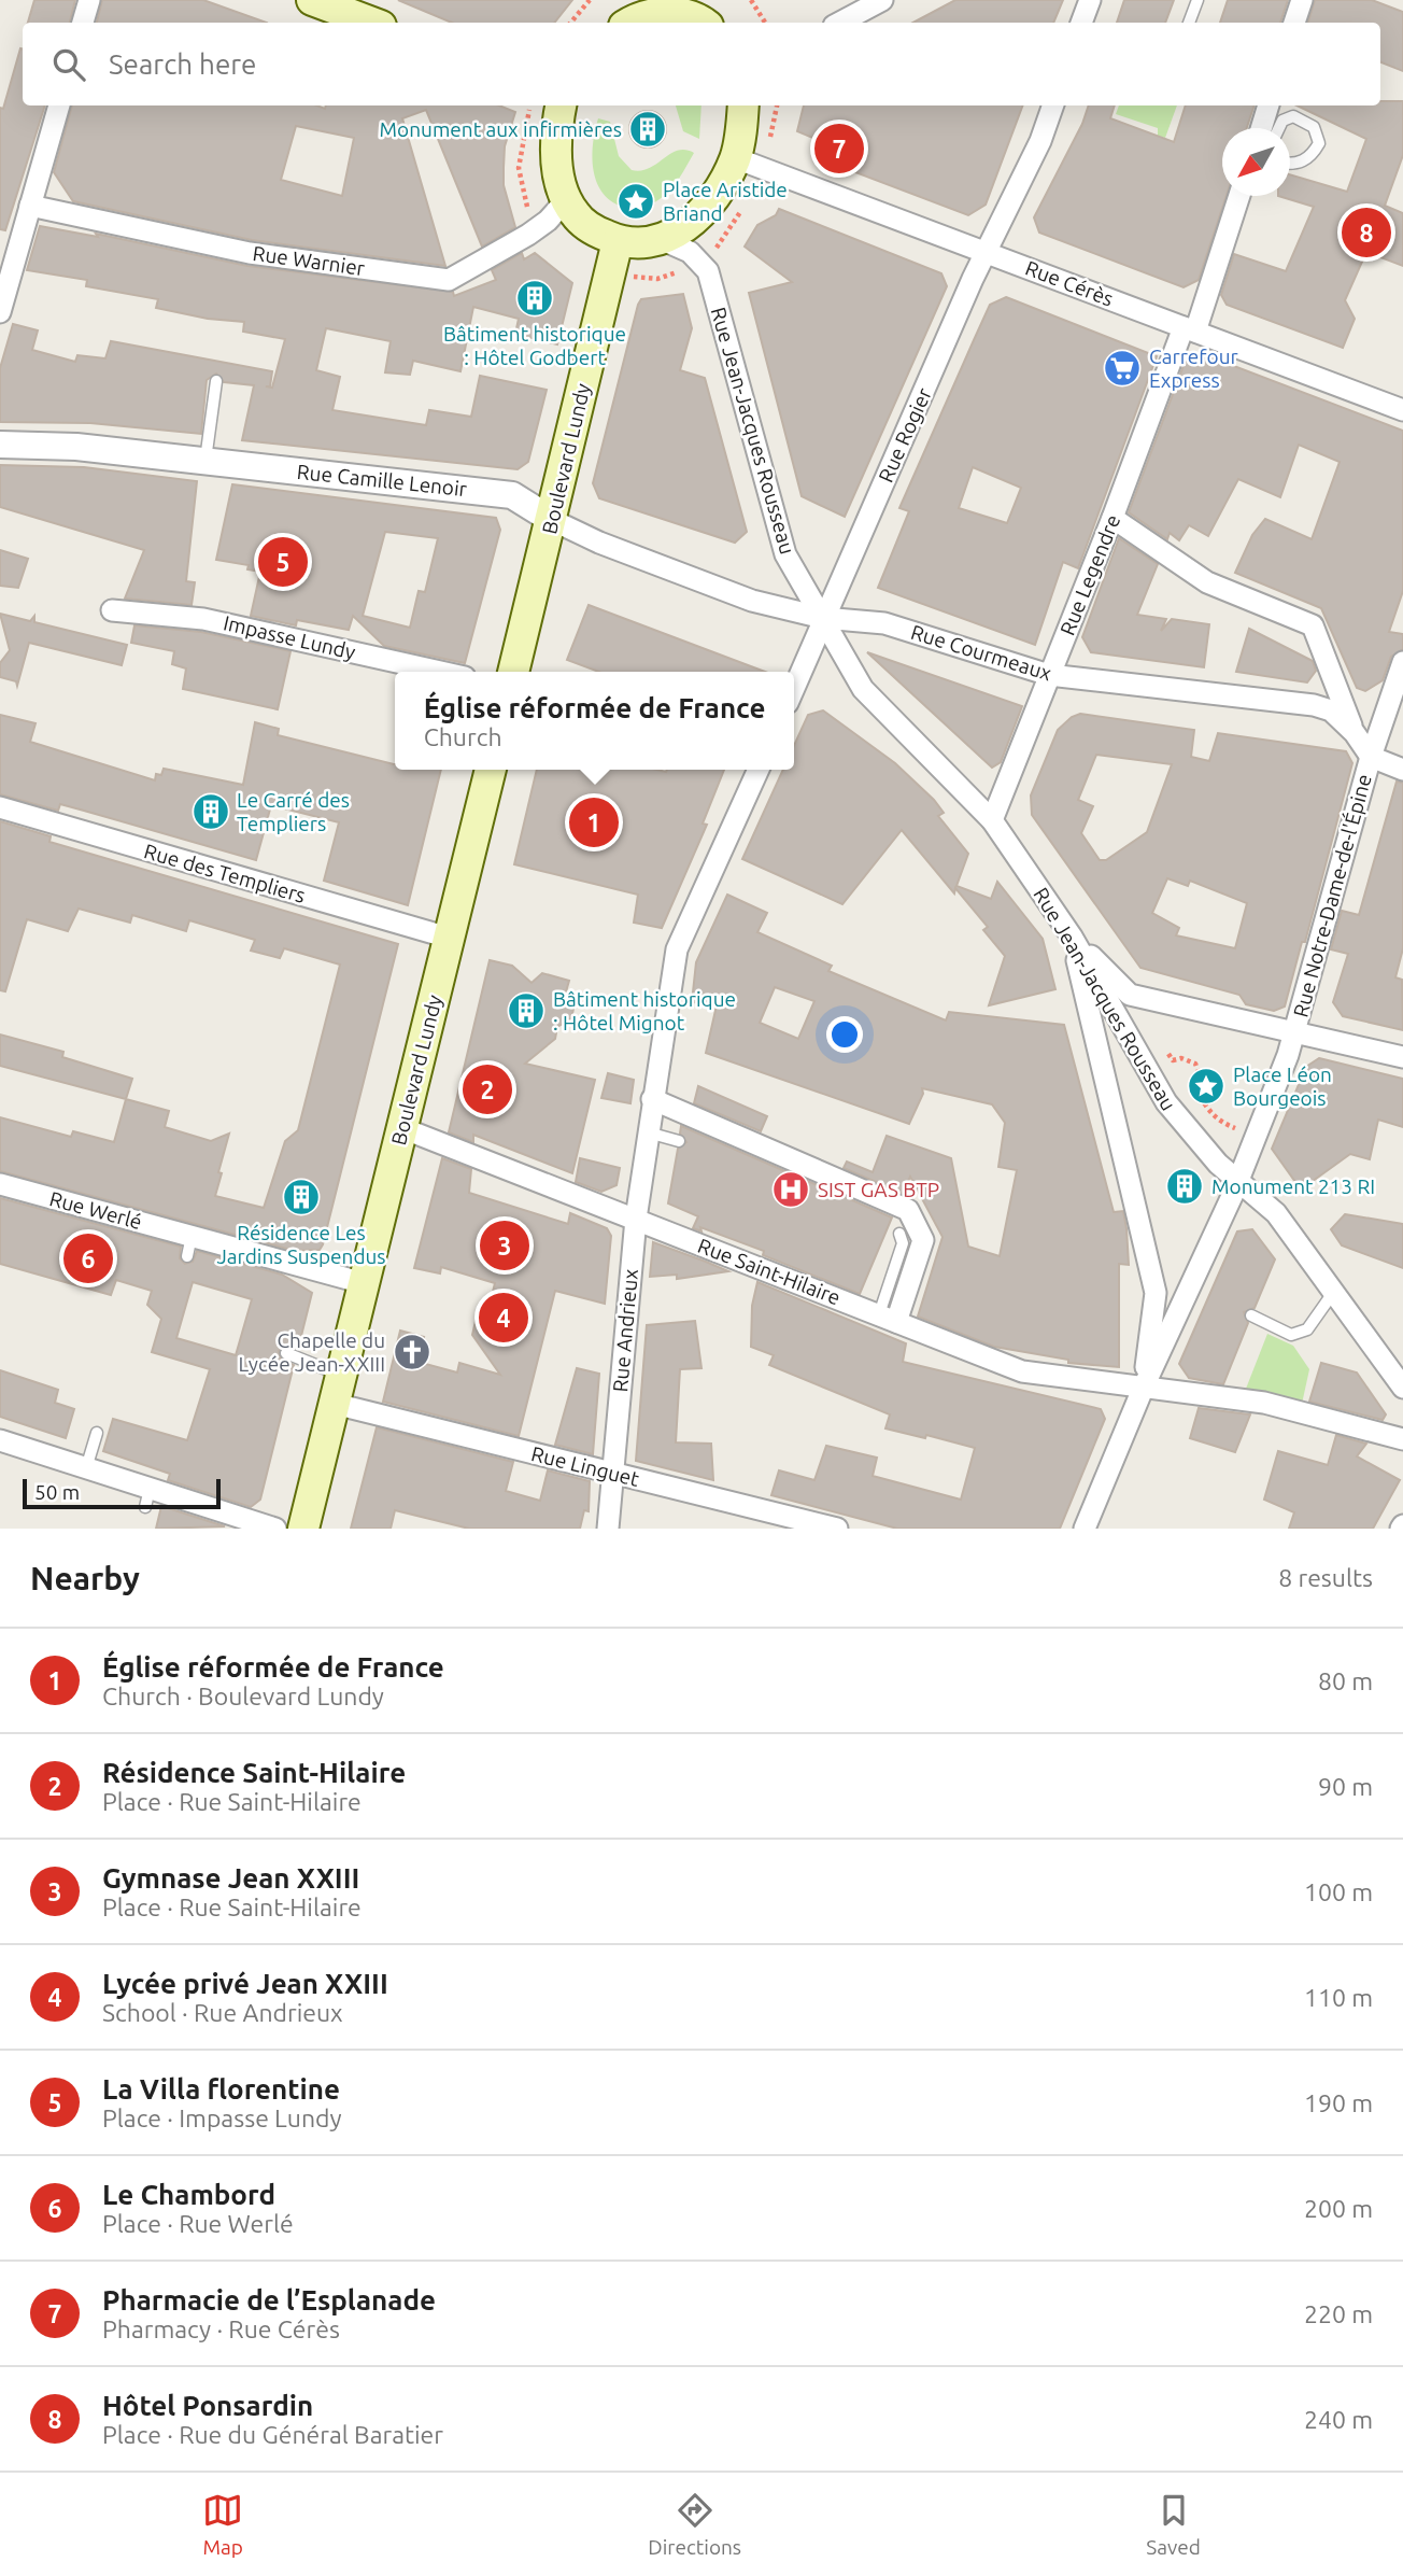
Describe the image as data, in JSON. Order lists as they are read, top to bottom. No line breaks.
{"streets":{"main road":["Boulevard Lundy"],"street":["Rue Warnier","Rue Cérès","Rue Jean-Jacques Rousseau","Rue Rogier","Rue Camille Lenoir","Rue Legendre","Impasse Lundy","Rue Courmeaux","Rue des Templiers","Rue Notre-Dame-de-l'Épine","Rue Werlé","Rue Saint-Hilaire","Rue Andrieux","Rue Linguet"]},"crossings":[["Rue Cérès","Rue Rogier"],["Rue Cérès","Rue Legendre"],["Rue Jean-Jacques Rousseau","Rue Rogier"],["Rue Jean-Jacques Rousseau","Rue Legendre"],["Rue Jean-Jacques Rousseau","Rue Courmeaux"],["Rue Rogier","Rue Courmeaux"],["Boulevard Lundy","Rue Camille Lenoir"],["Boulevard Lundy","Rue Courmeaux"],["Boulevard Lundy","Rue des Templiers"],["Boulevard Lundy","Rue Werlé"],["Boulevard Lundy","Rue Saint-Hilaire"],["Boulevard Lundy","Rue Linguet"],["Rue Camille Lenoir","Rue Courmeaux"],["Rue Legendre","Rue Courmeaux"],["Rue Courmeaux","Rue Notre-Dame-de-l'Épine"],["Rue Saint-Hilaire","Rue Andrieux"],["Rue Andrieux","Rue Linguet"]],"places":{"building":["Monument aux infirmières","Bâtiment historique : Hôtel Godbert","Le Carré des Templiers","Bâtiment historique : Hôtel Mignot","Monument 213 RI","Résidence Les Jardins Suspendus"],"place":["Place Aristide Briand","Place Léon Bourgeois"],"supermarket":["Carrefour Express"],"hospital":["SIST GAS BTP"],"church":["Chapelle du Lycée Jean-XXIII"]},"scale_bar":"50 m","north":"bottom left","page":{"search":"Search here","pins":["7","8","5","1","2","3","6","4"],"popup":["Église réformée de France","Church"],"scale":"50 m","heading":["Nearby","8 results"],"list":[{"mark":"1","name":"Église réformée de France","note":"Church · Boulevard Lundy","value":"80 m"},{"mark":"2","name":"Résidence Saint-Hilaire","note":"Place · Rue Saint-Hilaire","value":"90 m"},{"mark":"3","name":"Gymnase Jean XXIII","note":"Place · Rue Saint-Hilaire","value":"100 m"},{"mark":"4","name":"Lycée privé Jean XXIII","note":"School · Rue Andrieux","value":"110 m"},{"mark":"5","name":"La Villa florentine","note":"Place · Impasse Lundy","value":"190 m"},{"mark":"6","name":"Le Chambord","note":"Place · Rue Werlé","value":"200 m"},{"mark":"7","name":"Pharmacie de l’Esplanade","note":"Pharmacy · Rue Cérès","value":"220 m"},{"mark":"8","name":"Hôtel Ponsardin","note":"Place · Rue du Général Baratier","value":"240 m"}],"nav":["Map","Directions","Saved"]}}
